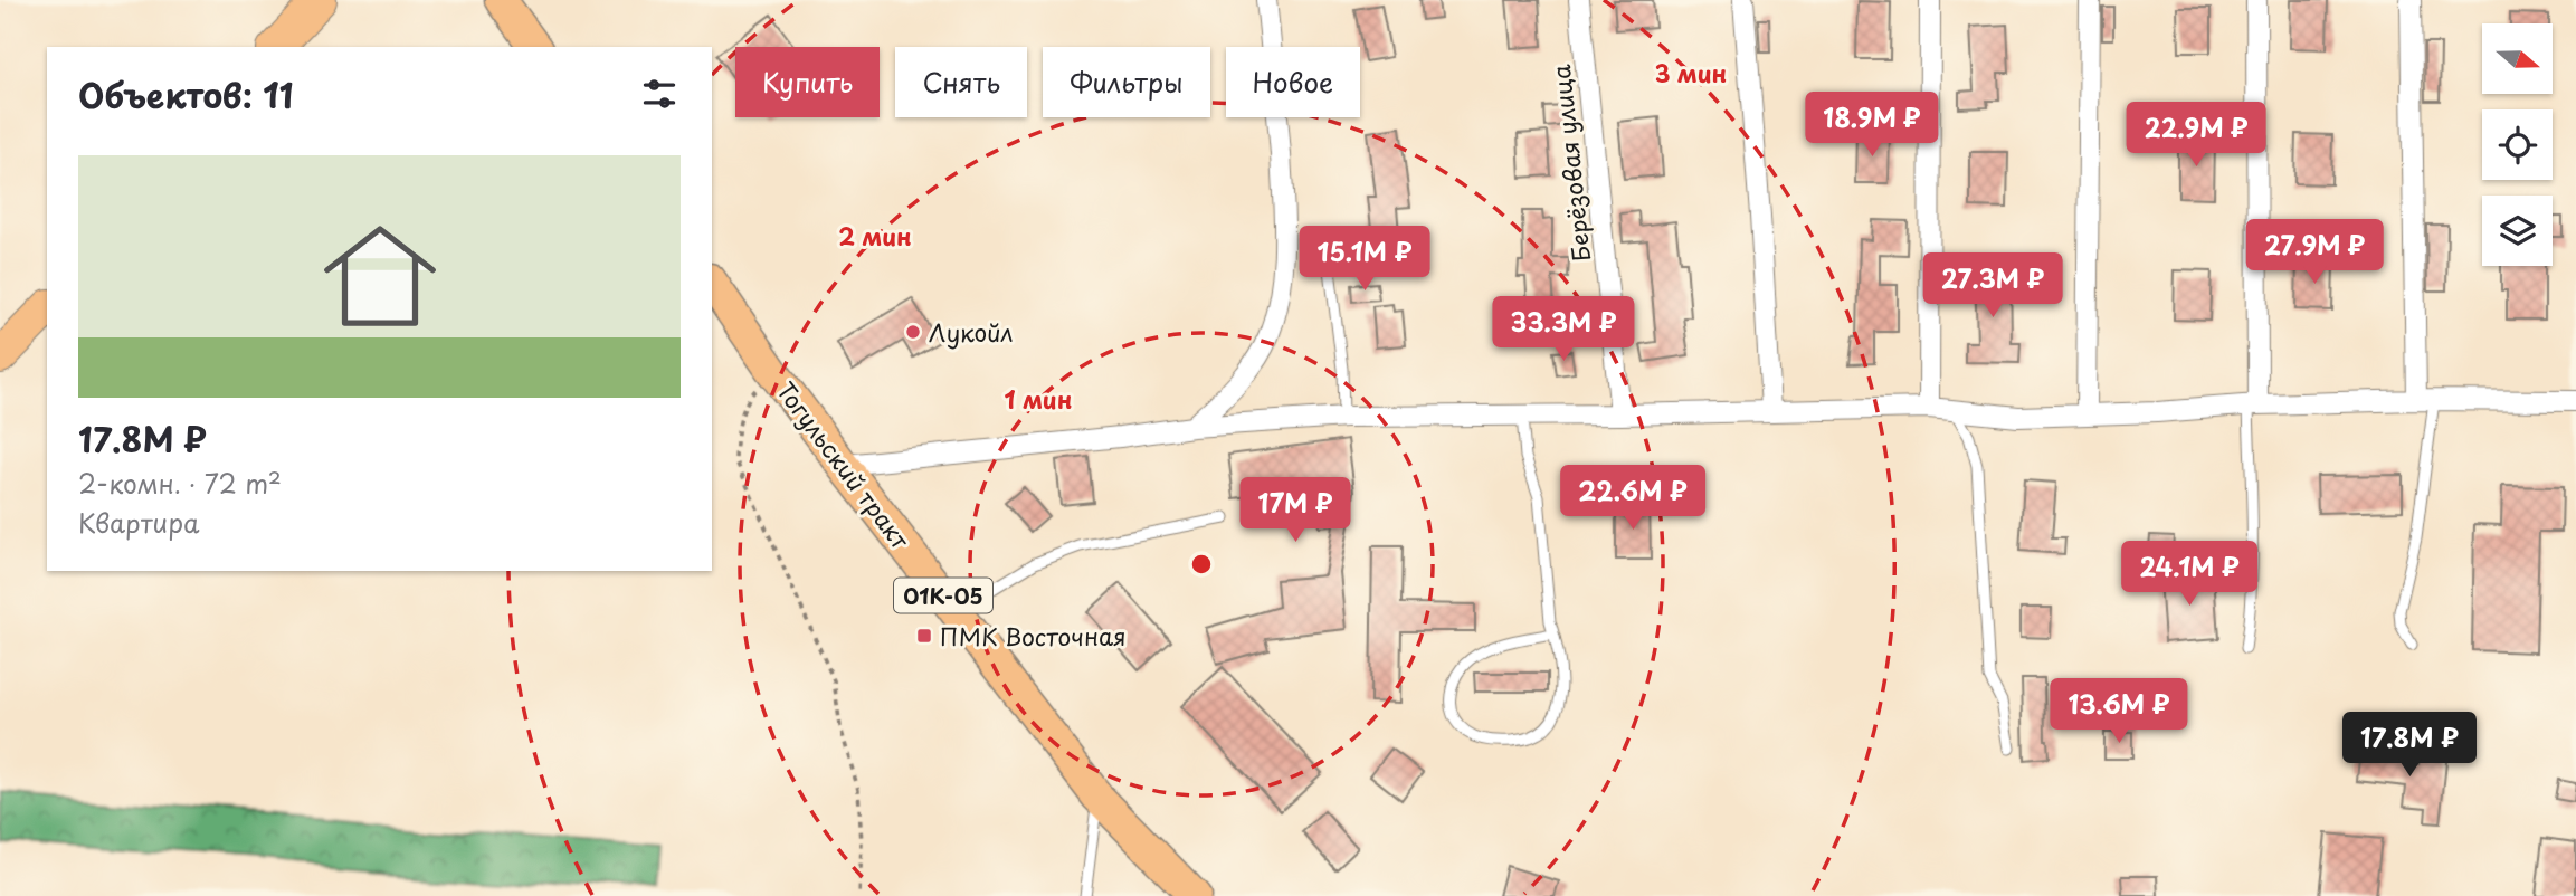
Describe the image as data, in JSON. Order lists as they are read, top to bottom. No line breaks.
{"streets":{"main road":["Тогульский тракт","01К-05"],"street":["Берёзовая улица"]},"places":{"other":["Лукойл"],"transit":["ПМК Восточная"]},"north":"right","page":{"chip":["Купить","Снять","Фильтры","Новое"],"heading":"Объектов: 11","price":["18.9M ₽","22.9M ₽","27.9M ₽","15.1M ₽","27.3M ₽","33.3M ₽","22.6M ₽","17M ₽","24.1M ₽","13.6M ₽","17.8M ₽"],"list":[{"name":"17.8M ₽","note":"2-комн. · 72 m² · Квартира"}]},"rings":["3 мин","2 мин","1 мин"]}
